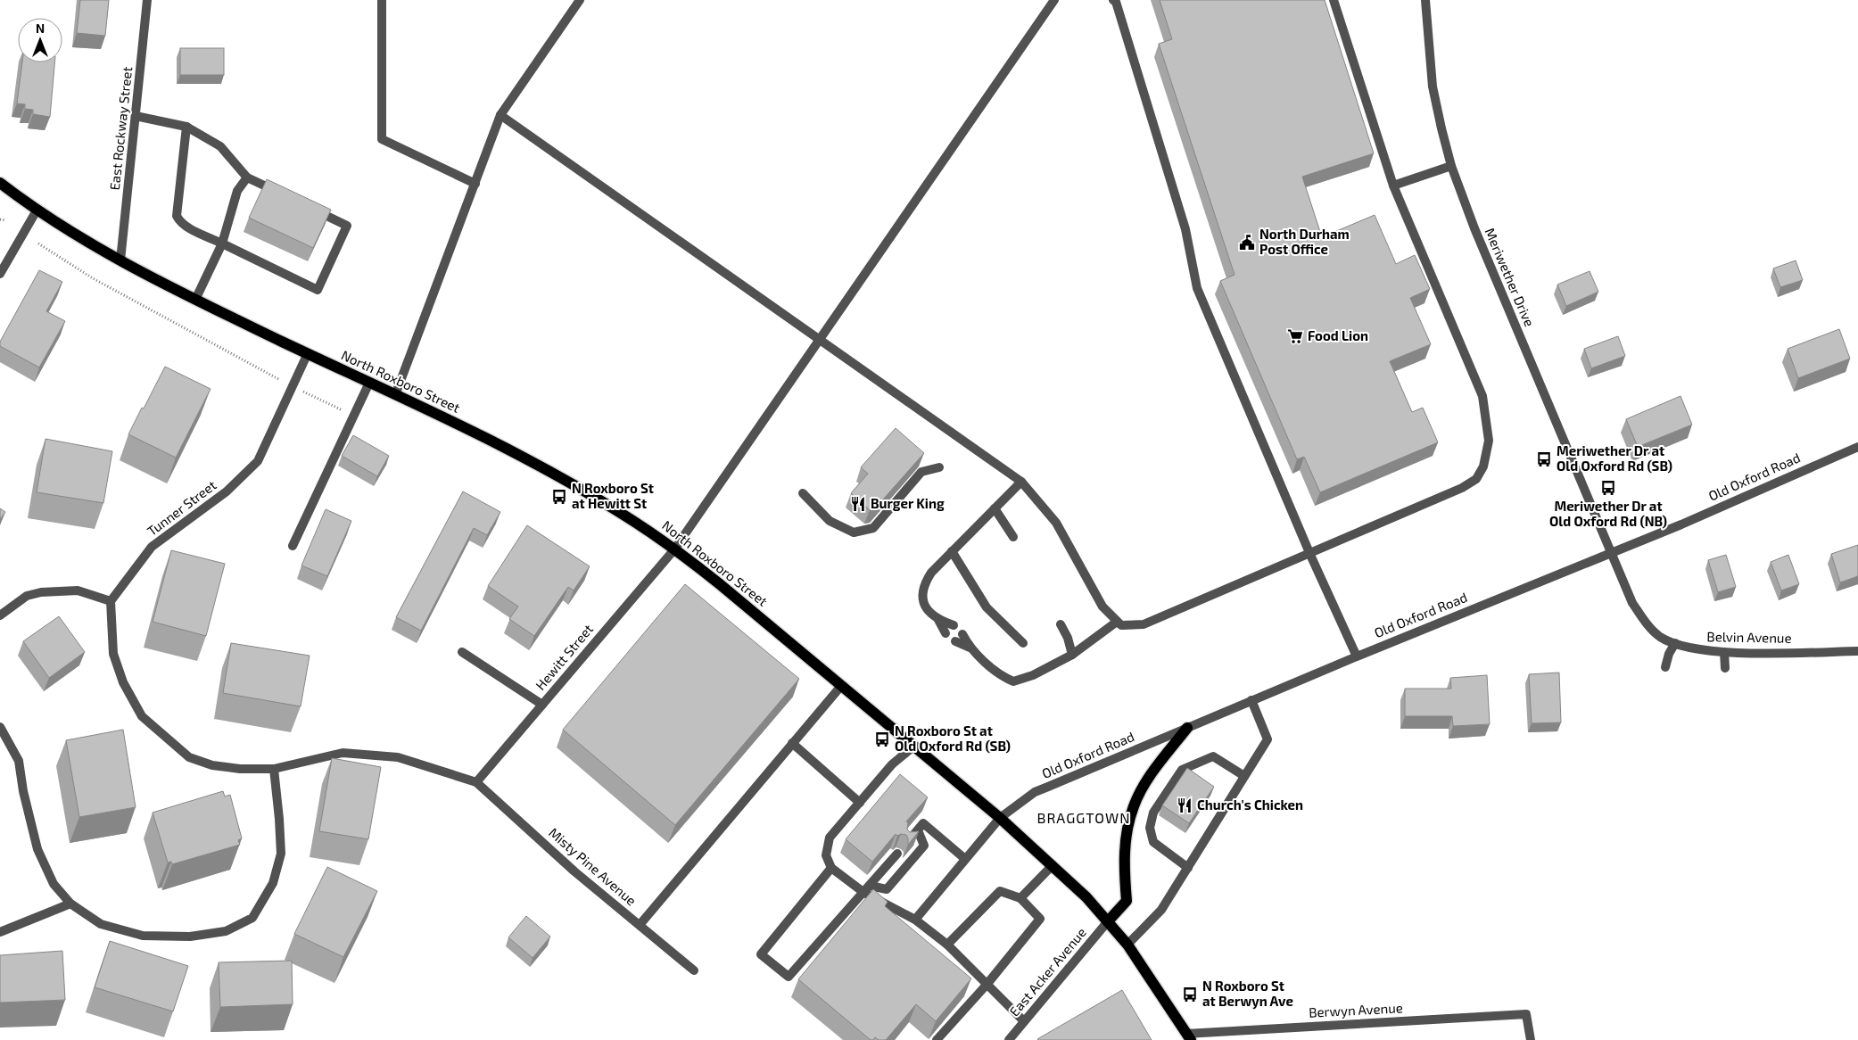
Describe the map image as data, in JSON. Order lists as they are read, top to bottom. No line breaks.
{"streets":{"main road":["North Roxboro Street"],"street":["East Rockway Street","Meriwether Drive","Old Oxford Road","Tunner Street","Belvin Avenue","Hewitt Street","Misty Pine Avenue","East Acker Avenue","Berwyn Avenue"]},"crossings":[["East Rockway Street","North Roxboro Street"],["Meriwether Drive","Old Oxford Road"],["Meriwether Drive","Belvin Avenue"],["North Roxboro Street","Old Oxford Road"],["North Roxboro Street","Tunner Street"],["North Roxboro Street","Hewitt Street"],["North Roxboro Street","East Acker Avenue"],["North Roxboro Street","Berwyn Avenue"],["Old Oxford Road","Belvin Avenue"],["Hewitt Street","Misty Pine Avenue"]],"districts":["BRAGGTOWN"],"places":{"public building":["North Durham Post Office"],"supermarket":["Food Lion"],"bus stop":["Meriwether Dr at Old Oxford Rd (SB)","Meriwether Dr at Old Oxford Rd (NB)","N Roxboro St at Hewitt St","N Roxboro St at Old Oxford Rd (SB)","N Roxboro St at Berwyn Ave"],"restaurant":["Burger King","Church's Chicken"]},"north":"top"}
